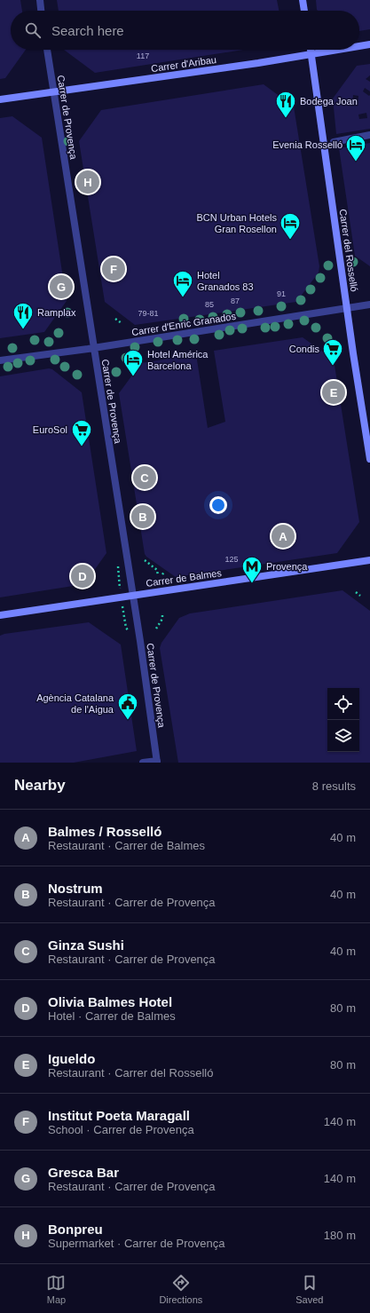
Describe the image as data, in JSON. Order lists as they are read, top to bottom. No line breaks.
{"streets":{"main road":["Carrer d'Aribau","Carrer del Rosselló","Carrer de Balmes"],"street":["Carrer de Provença","Carrer d'Enric Granados"]},"crossings":[["Carrer d'Aribau","Carrer de Provença"],["Carrer d'Aribau","Carrer del Rosselló"],["Carrer de Provença","Carrer d'Enric Granados"],["Carrer de Provença","Carrer de Balmes"],["Carrer del Rosselló","Carrer d'Enric Granados"]],"places":{"restaurant":["Bodega Joan","Ramplax"],"hotel":["Evenia Rosselló","BCN Urban Hotels Gran Rosellon","Hotel Granados 83","Hotel América Barcelona"],"supermarket":["Condis","EuroSol"],"metro station":["Provença"],"public building":["Agència Catalana de l'Aigua"]},"house_numbers":["117","91","87","85","79-81","125"],"page":{"search":"Search here","pins":["H","F","G","E","C","B","A","D"],"heading":["Nearby","8 results"],"list":[{"mark":"A","name":"Balmes / Rosselló","note":"Restaurant · Carrer de Balmes","value":"40 m"},{"mark":"B","name":"Nostrum","note":"Restaurant · Carrer de Provença","value":"40 m"},{"mark":"C","name":"Ginza Sushi","note":"Restaurant · Carrer de Provença","value":"40 m"},{"mark":"D","name":"Olivia Balmes Hotel","note":"Hotel · Carrer de Balmes","value":"80 m"},{"mark":"E","name":"Igueldo","note":"Restaurant · Carrer del Rosselló","value":"80 m"},{"mark":"F","name":"Institut Poeta Maragall","note":"School · Carrer de Provença","value":"140 m"},{"mark":"G","name":"Gresca Bar","note":"Restaurant · Carrer de Provença","value":"140 m"},{"mark":"H","name":"Bonpreu","note":"Supermarket · Carrer de Provença","value":"180 m"}],"nav":["Map","Directions","Saved"]}}
